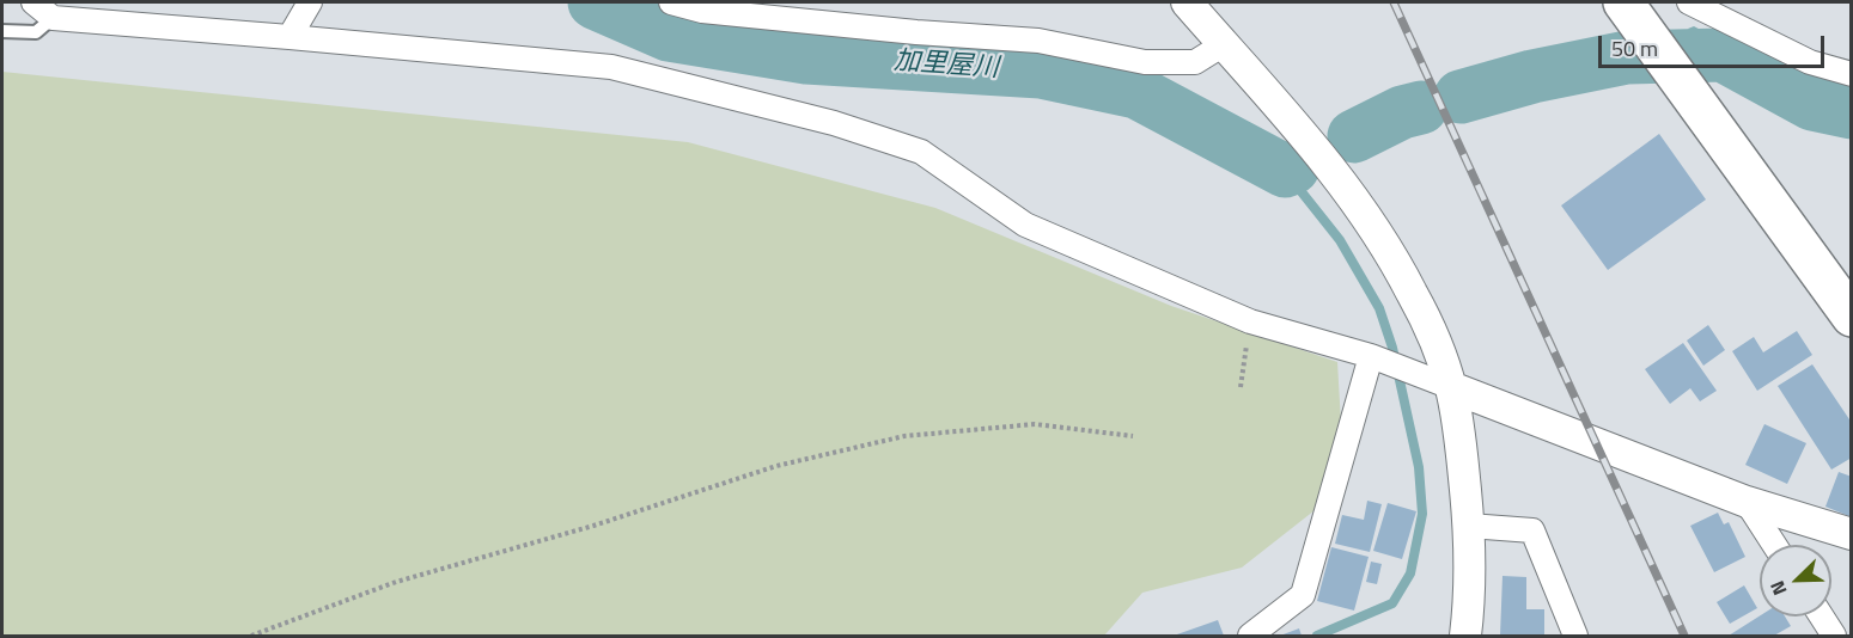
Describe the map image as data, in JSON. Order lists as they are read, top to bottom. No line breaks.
{"water":["加里屋川"],"scale_bar":"50 m","north":"bottom left"}
